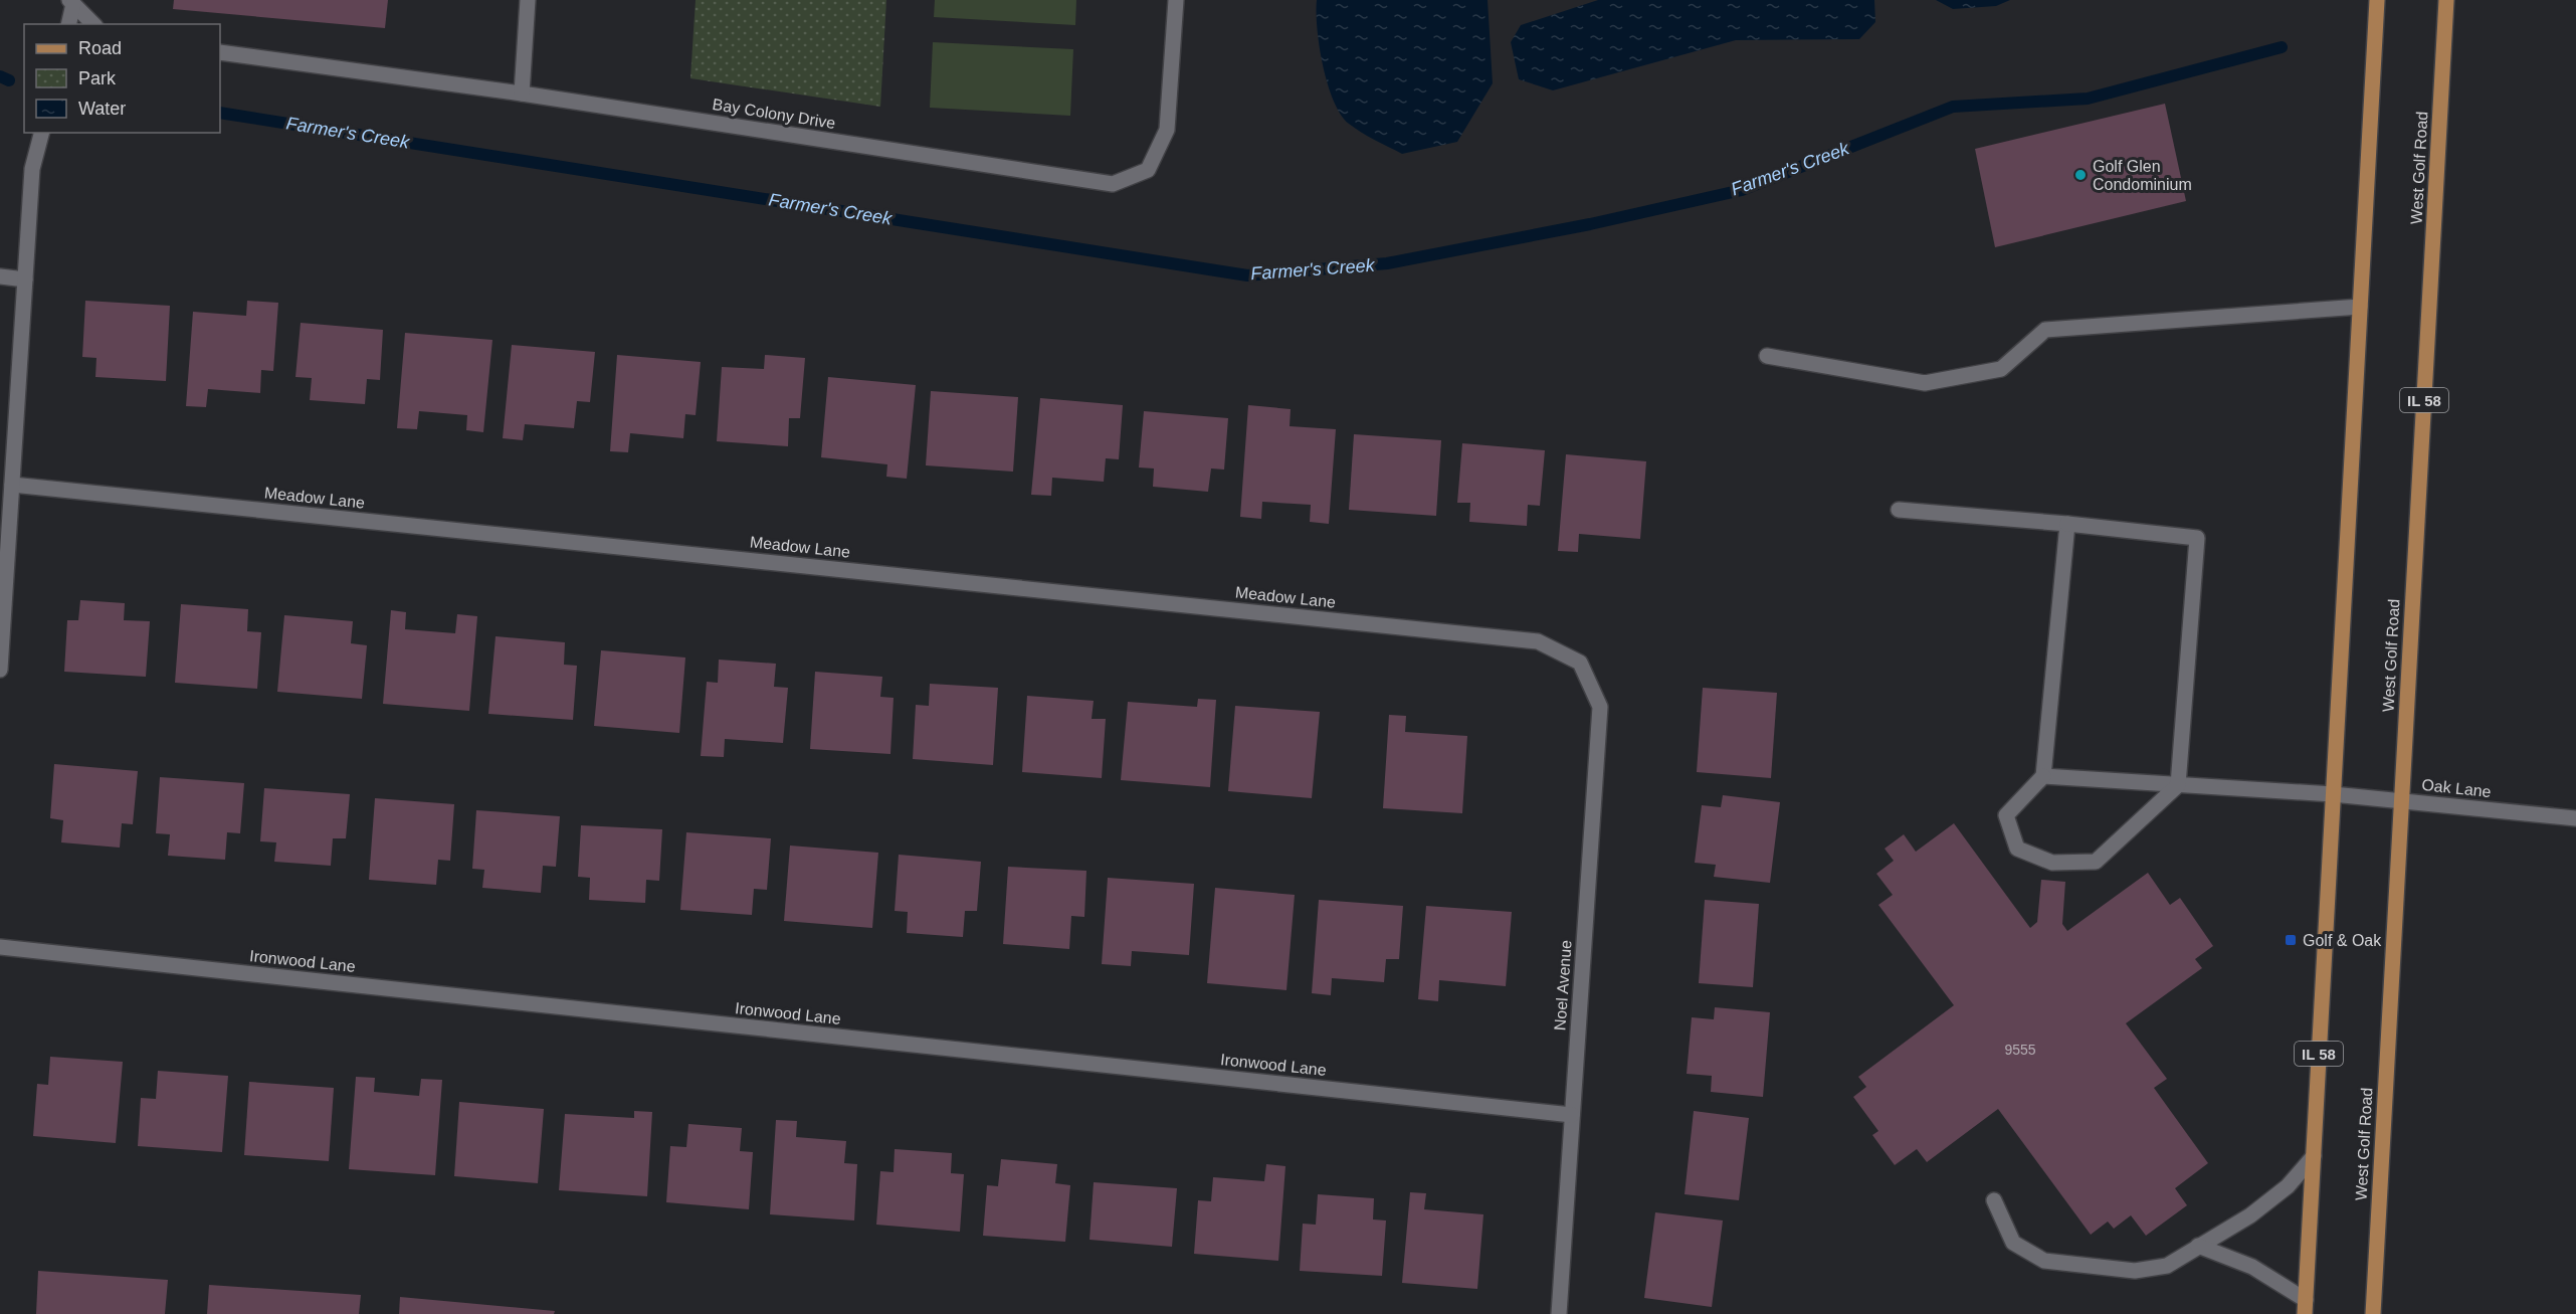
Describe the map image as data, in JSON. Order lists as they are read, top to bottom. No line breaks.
{"streets":{"main road":["West Golf Road","IL 58"],"street":["Bay Colony Drive","Meadow Lane","Oak Lane","Ironwood Lane","Noel Avenue"]},"crossings":[["West Golf Road","Oak Lane"],["IL 58","Oak Lane"],["Meadow Lane","Noel Avenue"],["Ironwood Lane","Noel Avenue"]],"water":["Farmer's Creek"],"places":{"other":["Golf Glen Condominium"],"transit":["Golf & Oak"]},"house_numbers":["9555"],"legend":["Road","Park","Water"]}
